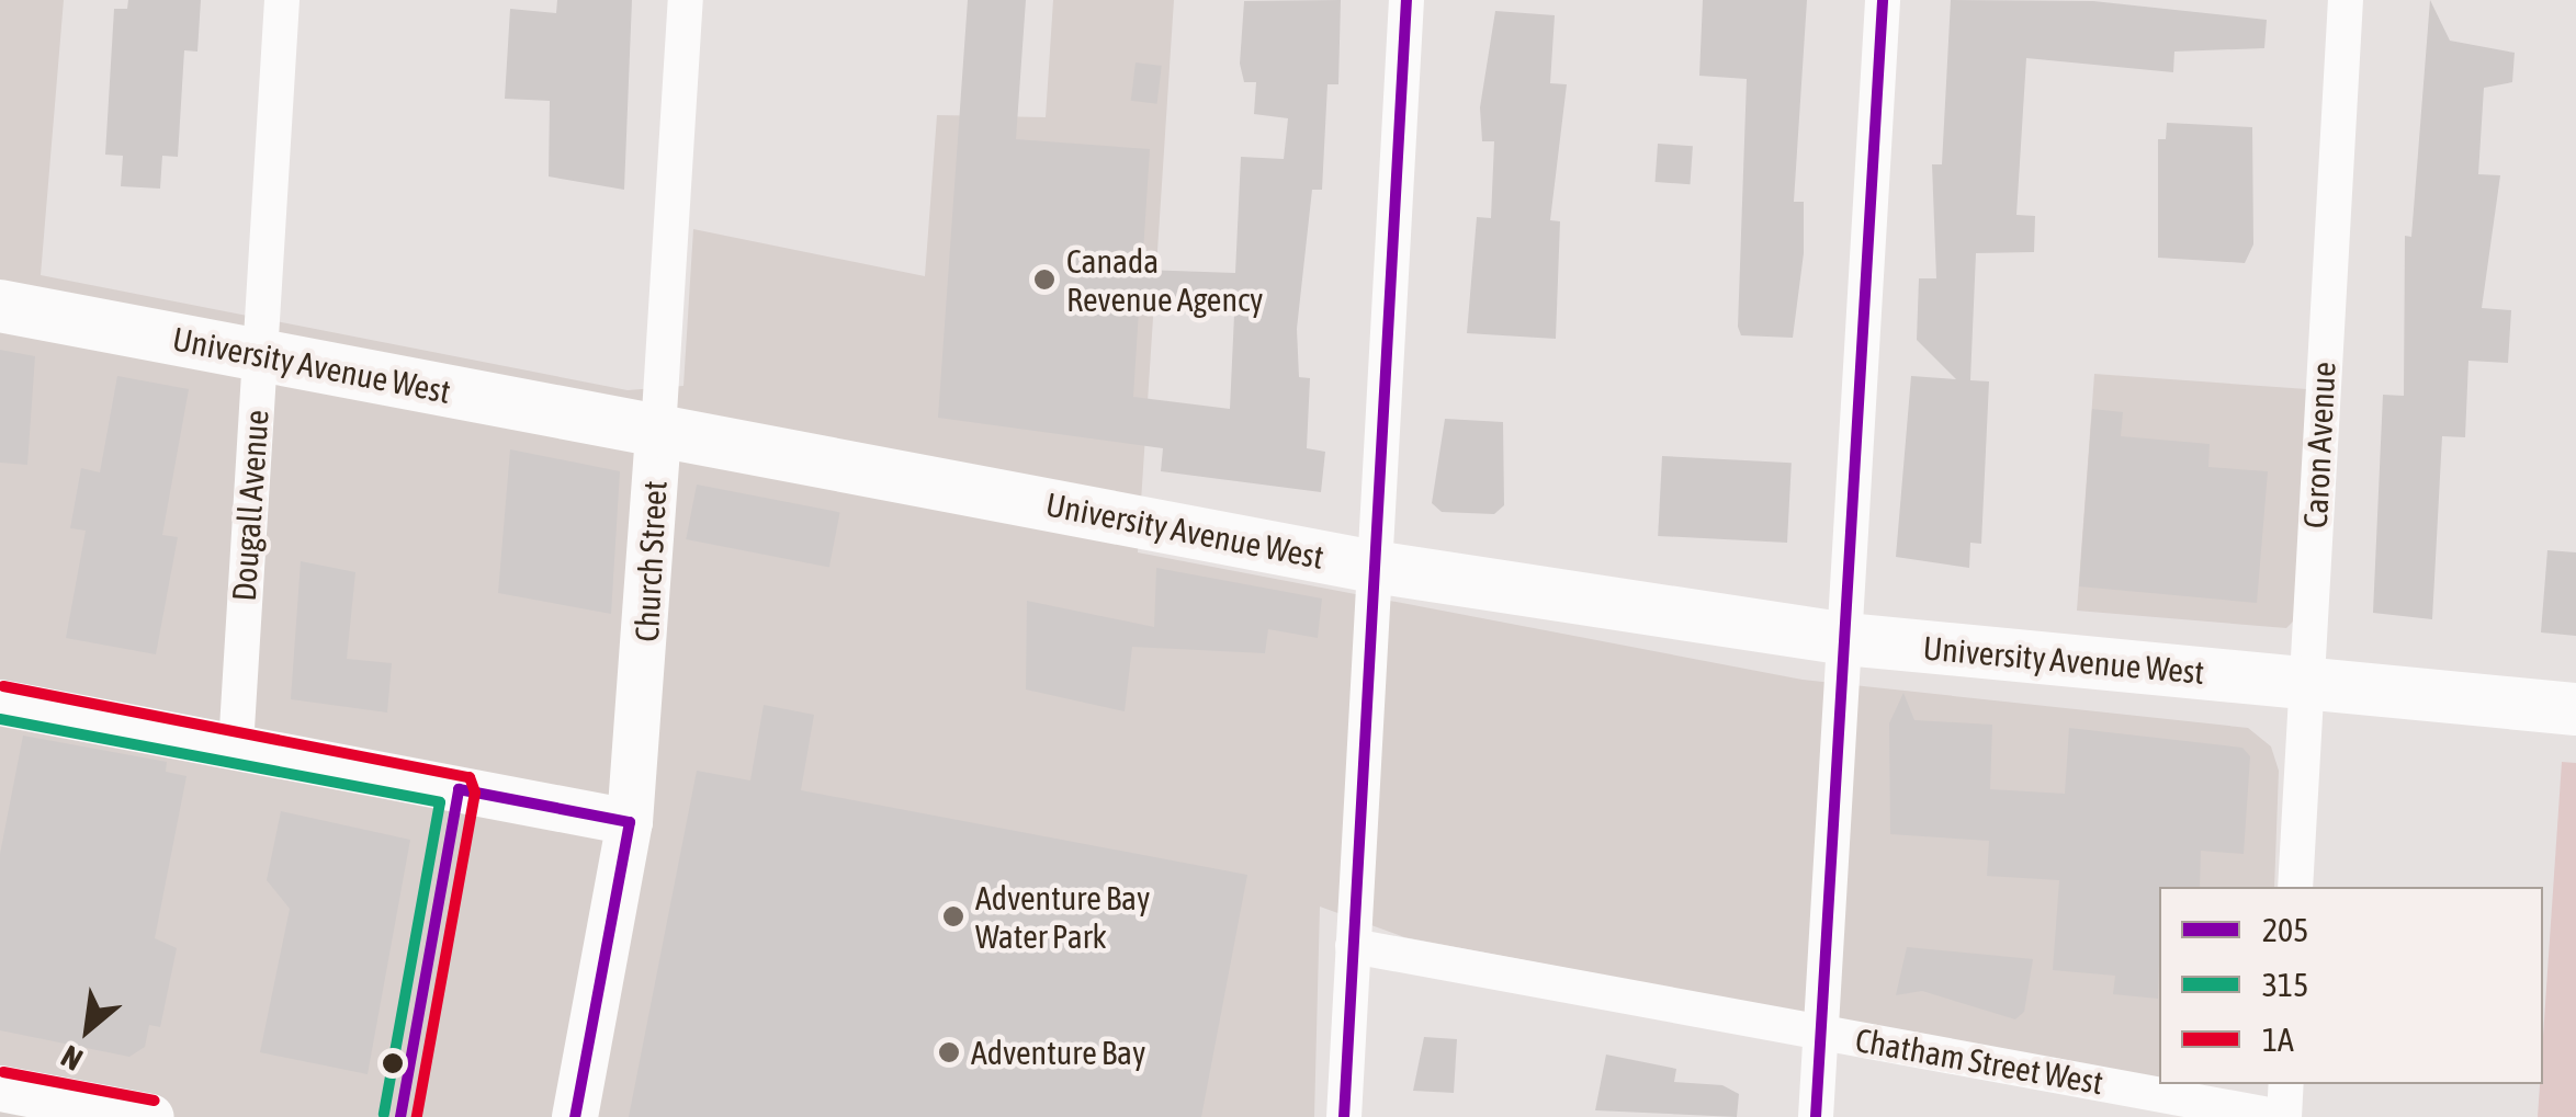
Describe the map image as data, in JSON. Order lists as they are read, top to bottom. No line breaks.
{"streets":{"main road":["University Avenue West"],"street":["Caron Avenue","Dougall Avenue","Church Street","Chatham Street West"]},"crossings":[["University Avenue West","Caron Avenue"],["University Avenue West","Dougall Avenue"],["University Avenue West","Church Street"]],"places":["Canada Revenue Agency","Adventure Bay Water Park","Adventure Bay"],"lines":["transit line 205","transit line 1A","transit line 315"],"legend":["205","315","1A"],"north":"bottom left"}
